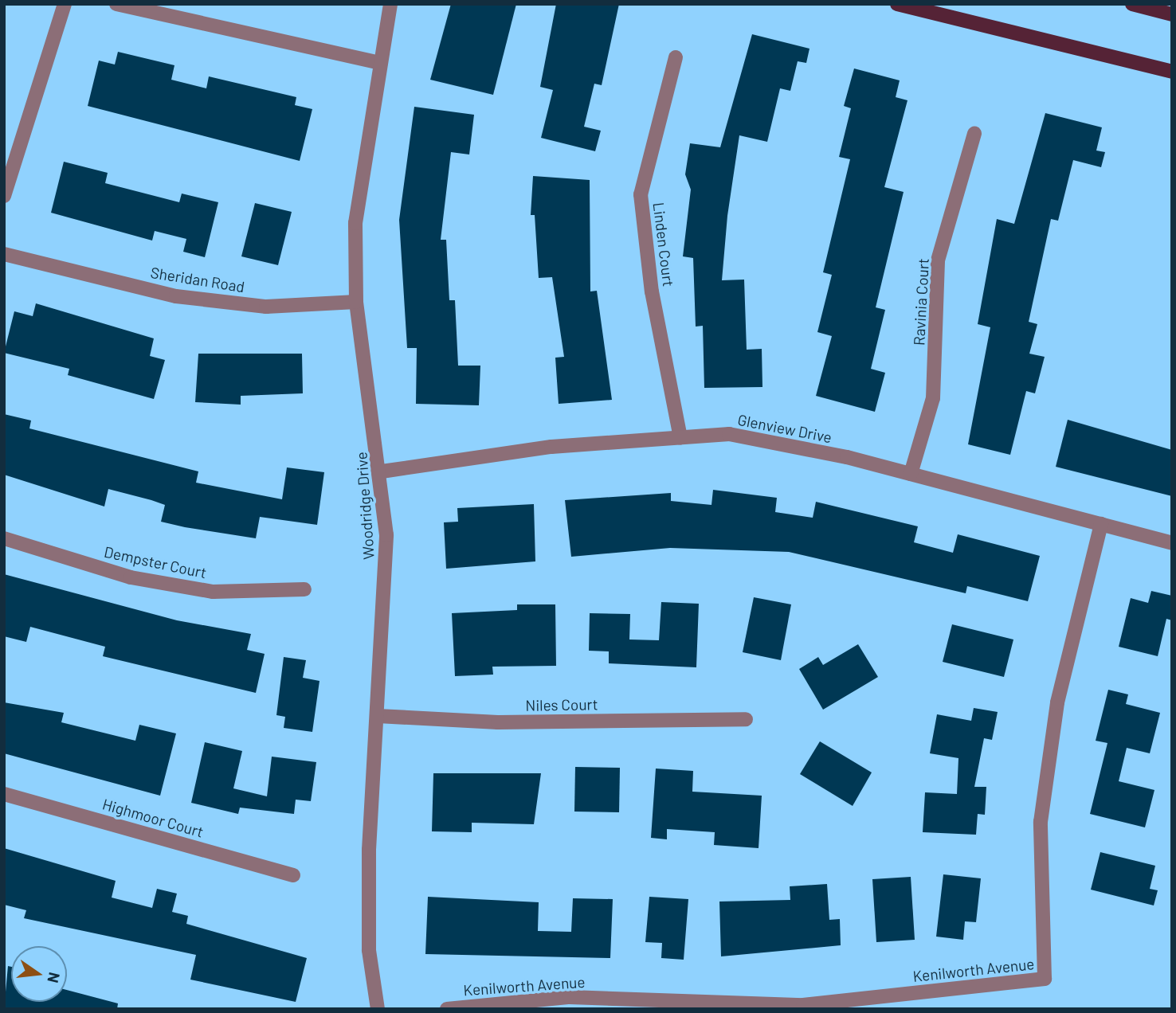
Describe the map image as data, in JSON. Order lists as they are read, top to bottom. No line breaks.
{"streets":{"street":["Linden Court","Sheridan Road","Ravinia Court","Glenview Drive","Woodridge Drive","Dempster Court","Niles Court","Highmoor Court","Kenilworth Avenue"]},"crossings":[["Linden Court","Glenview Drive"],["Sheridan Road","Woodridge Drive"],["Ravinia Court","Glenview Drive"],["Glenview Drive","Woodridge Drive"],["Glenview Drive","Kenilworth Avenue"],["Woodridge Drive","Niles Court"]],"north":"right"}
